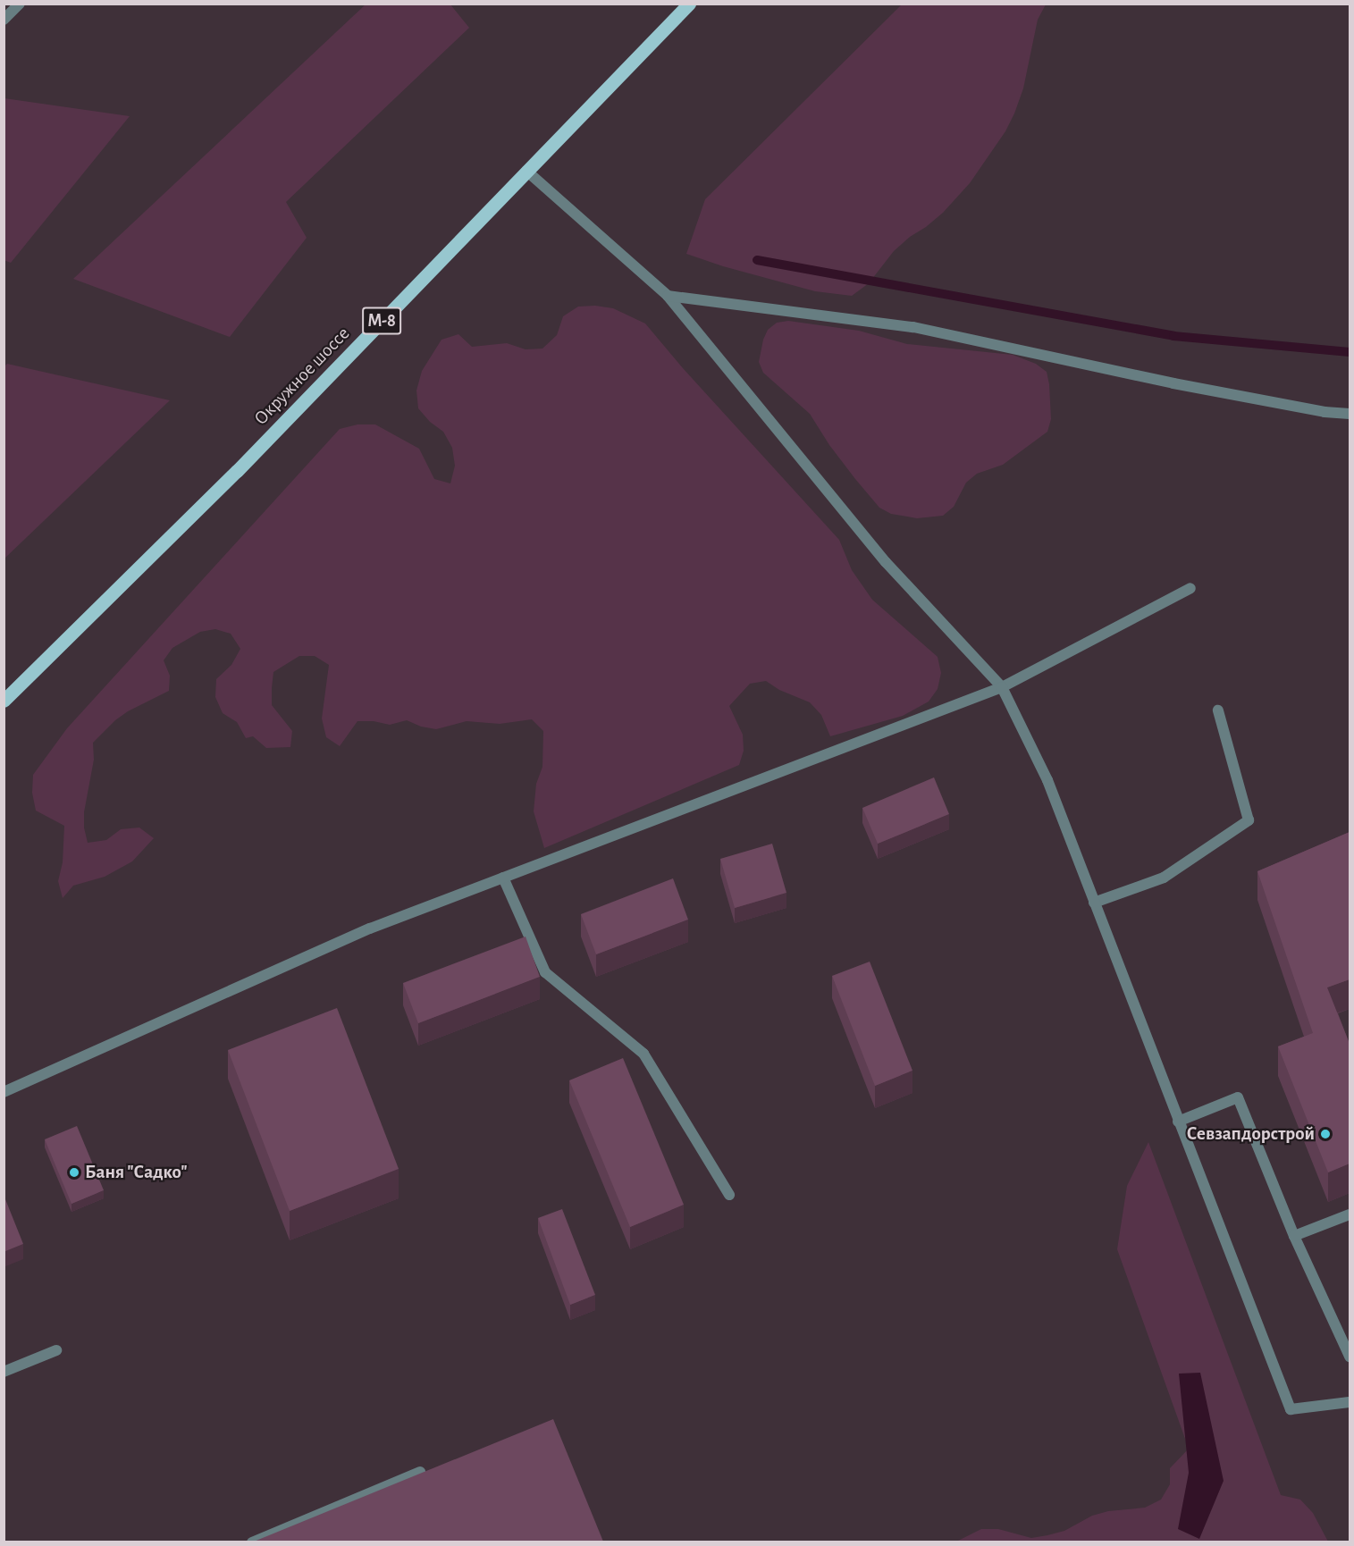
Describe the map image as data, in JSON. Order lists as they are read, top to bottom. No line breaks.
{"streets":{"main road":["М-8","Окружное шоссе"]},"places":["Севзапдорстрой","Баня \"Садко\""]}
